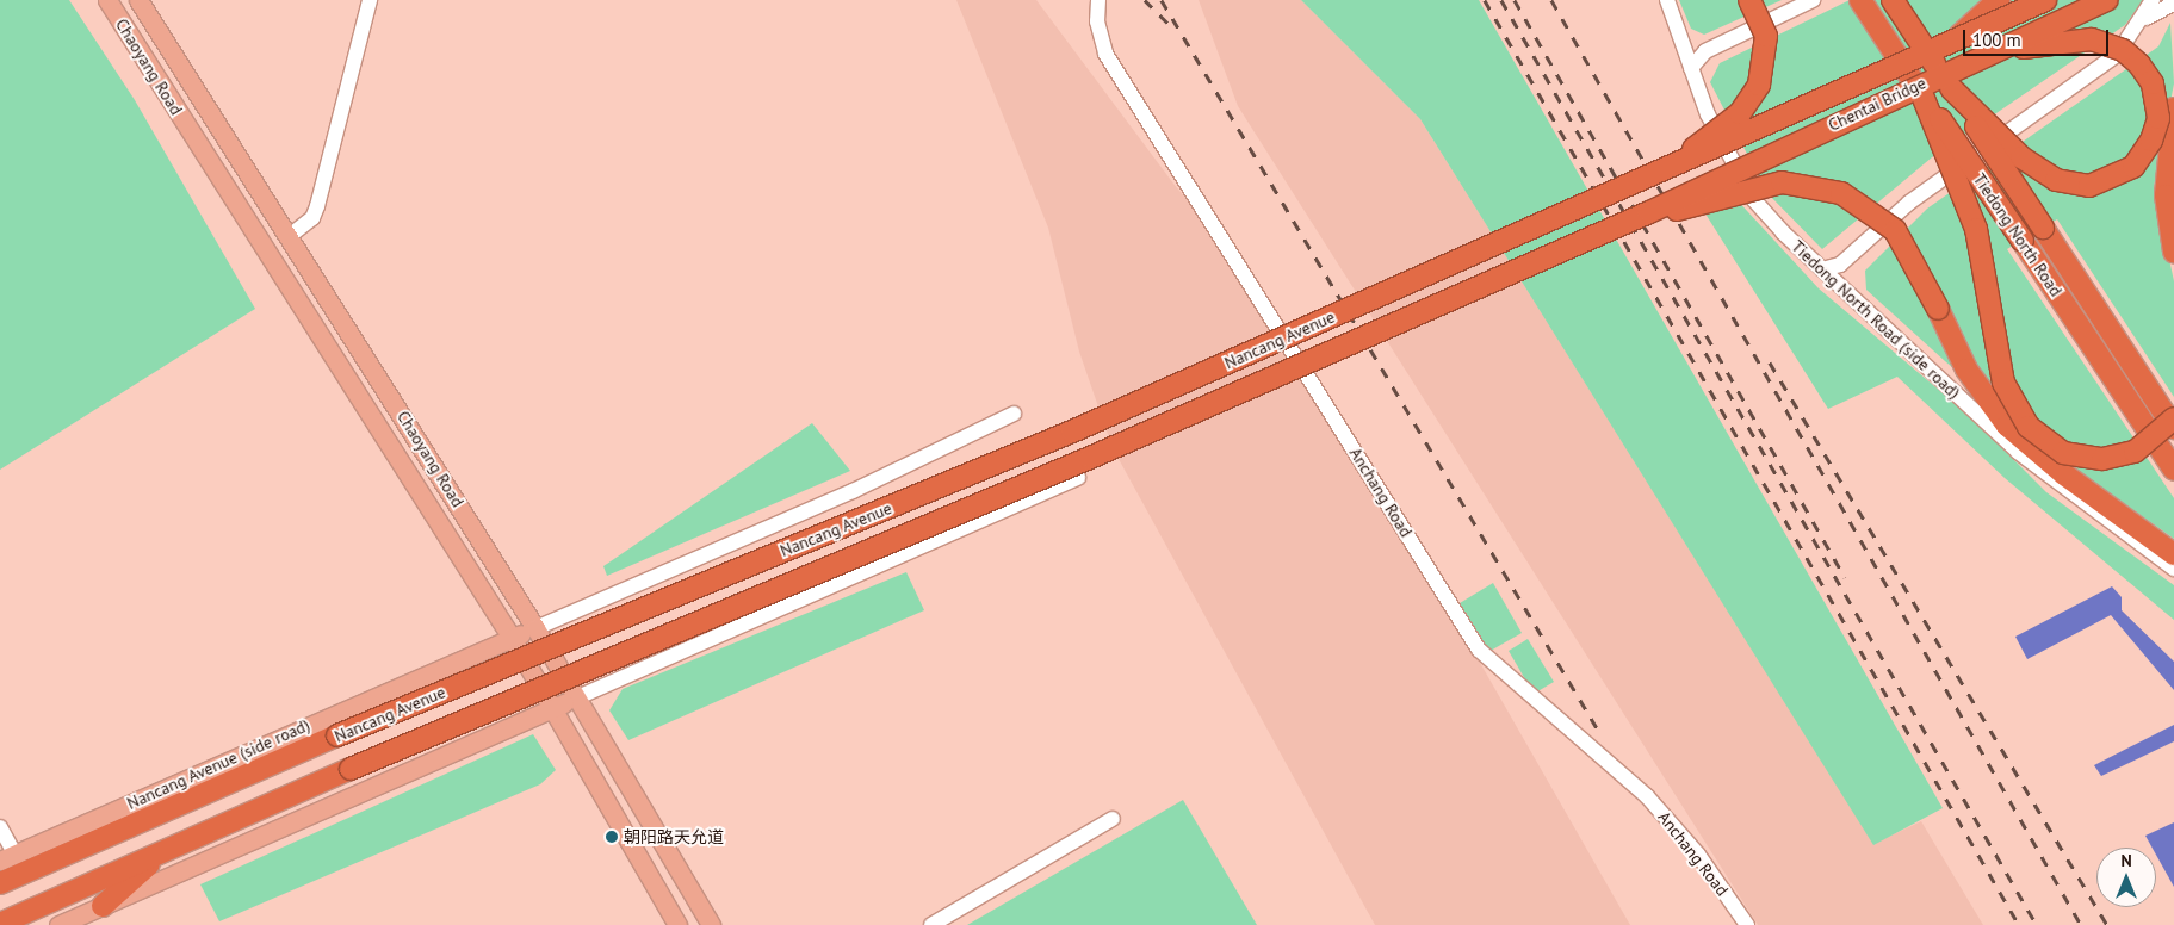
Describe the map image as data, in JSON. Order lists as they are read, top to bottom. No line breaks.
{"streets":{"highway":["Chentai Bridge","Tiedong North Road","Nancang Avenue"],"main road":["Chaoyang Road","Nancang Avenue (side road)"],"street":["Tiedong North Road (side road)","Anchang Road"]},"crossings":[["Chaoyang Road","Nancang Avenue (side road)"],["Chentai Bridge","Tiedong North Road"],["Chentai Bridge","Nancang Avenue"]],"places":["朝阳路天允道"],"scale_bar":"100 m","north":"top"}
